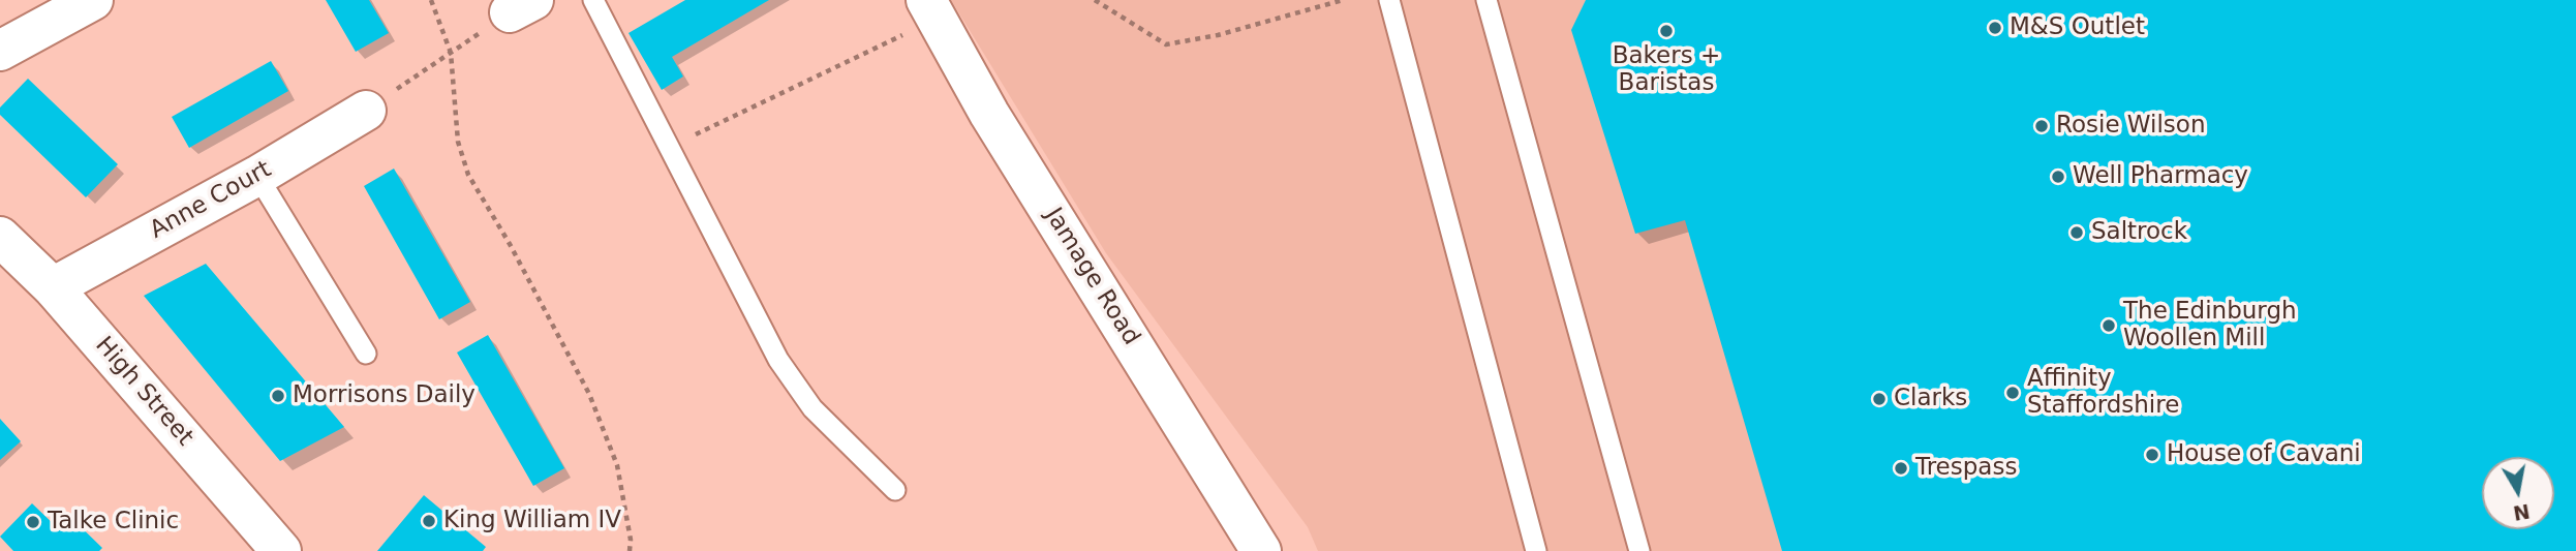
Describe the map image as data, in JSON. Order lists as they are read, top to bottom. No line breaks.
{"streets":{"street":["Anne Court","Jamage Road","High Street"]},"crossings":[["Anne Court","High Street"]],"places":["M&S Outlet","Bakers + Baristas","Rosie Wilson","Well Pharmacy","Saltrock","The Edinburgh Woollen Mill","Affinity Staffordshire","Morrisons Daily","Clarks","House of Cavani","Trespass","King William IV","Talke Clinic"],"north":"bottom"}
